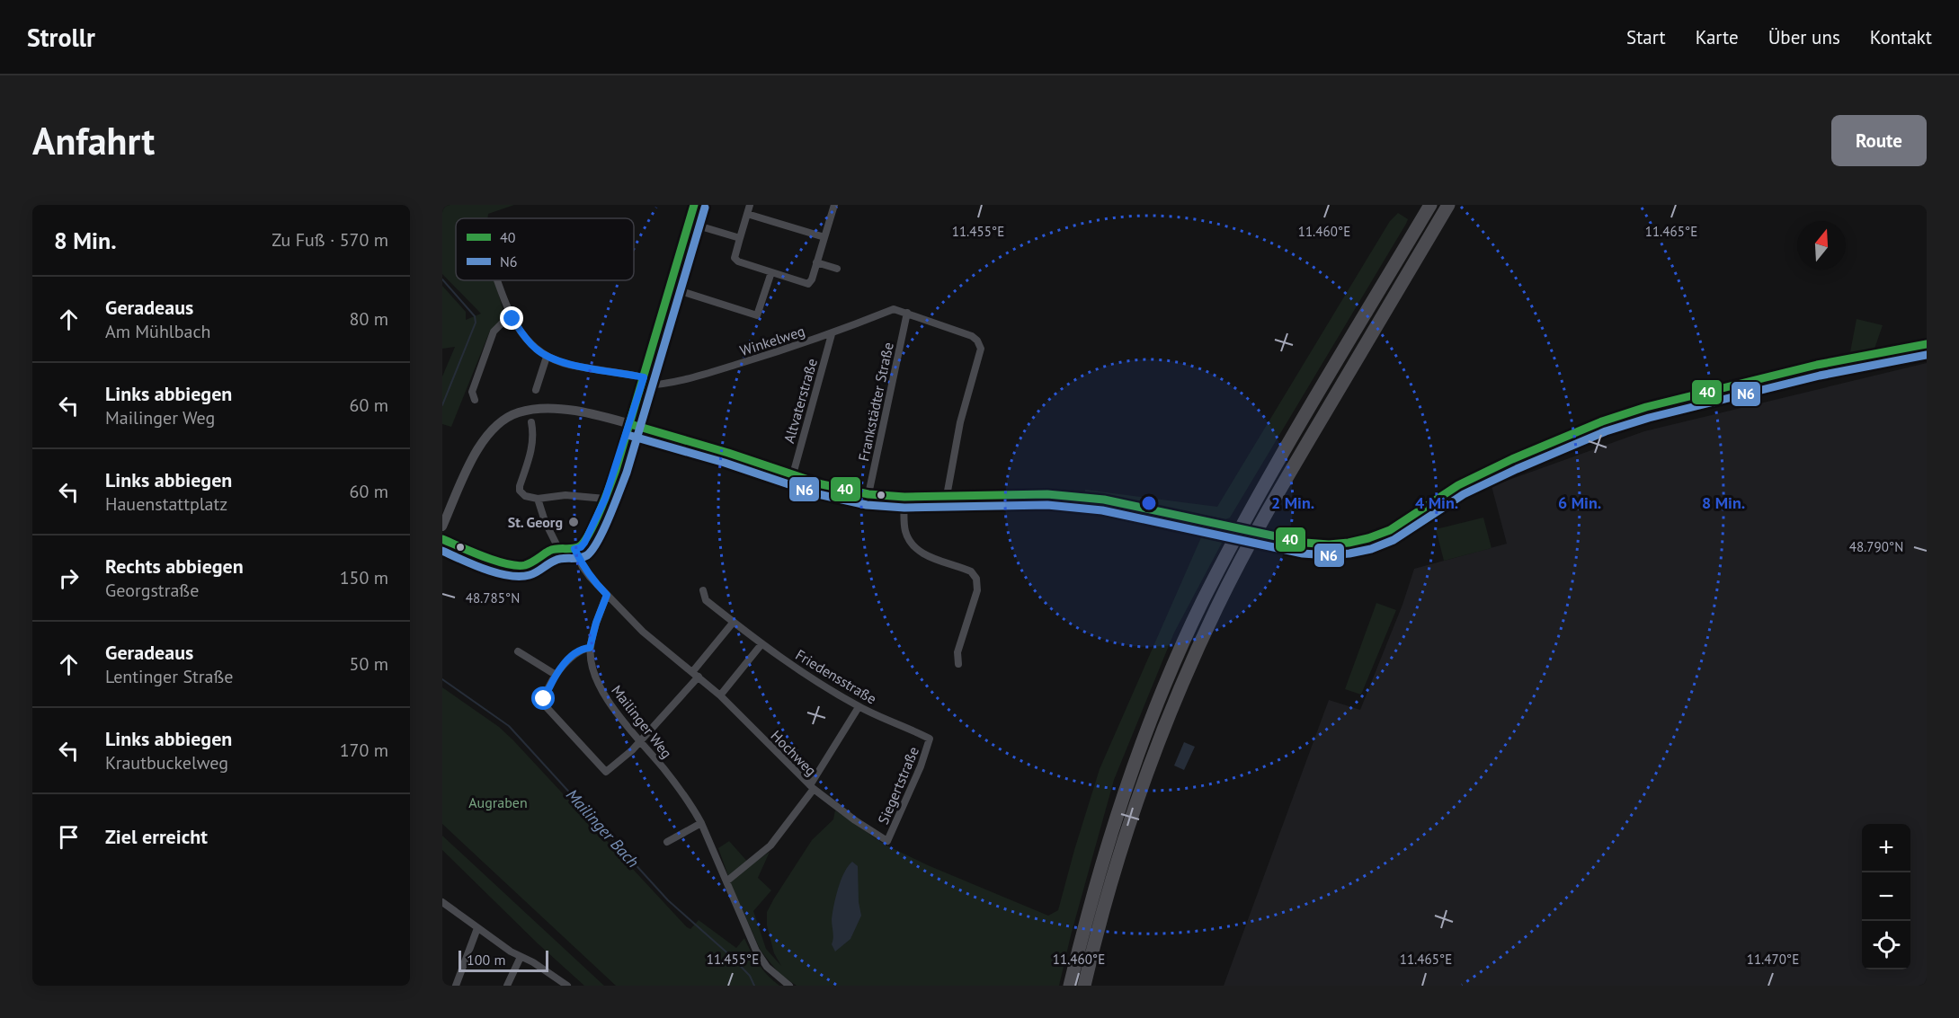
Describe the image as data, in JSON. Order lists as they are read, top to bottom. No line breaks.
{"streets":{"street":["Winkelweg","Altvaterstraße","Frankstädter Straße","Friedensstraße","Mailinger Weg","Hochweg","Siegertstraße"]},"crossings":[["Winkelweg","Altvaterstraße"],["Winkelweg","Frankstädter Straße"],["Friedensstraße","Siegertstraße"],["Mailinger Weg","Hochweg"],["Hochweg","Siegertstraße"]],"water":["Mailinger Bach"],"parks":["Augraben"],"places":["St. Georg"],"lines":["transit line 40","transit line N6"],"legend":["40","N6"],"scale_bar":"100 m","north":"top","page":{"header":"Strollr","nav":["Start","Karte","Über uns","Kontakt"],"buttons":"Route","title":"Anfahrt","heading":["8 Min.","Zu Fuß · 570 m"],"list":[["Geradeaus","Am Mühlbach","80 m"],["Links abbiegen","Mailinger Weg","60 m"],["Links abbiegen","Hauenstattplatz","60 m"],["Rechts abbiegen","Georgstraße","150 m"],["Geradeaus","Lentinger Straße","50 m"],["Links abbiegen","Krautbuckelweg","170 m"],"Ziel erreicht"],"map_buttons":["+","−"],"scale":"100 m"},"coordinates":["11.455°E","11.460°E","11.465°E","48.790°N","48.785°N","11.470°E"],"rings":["2 Min.","4 Min.","6 Min.","8 Min."]}
